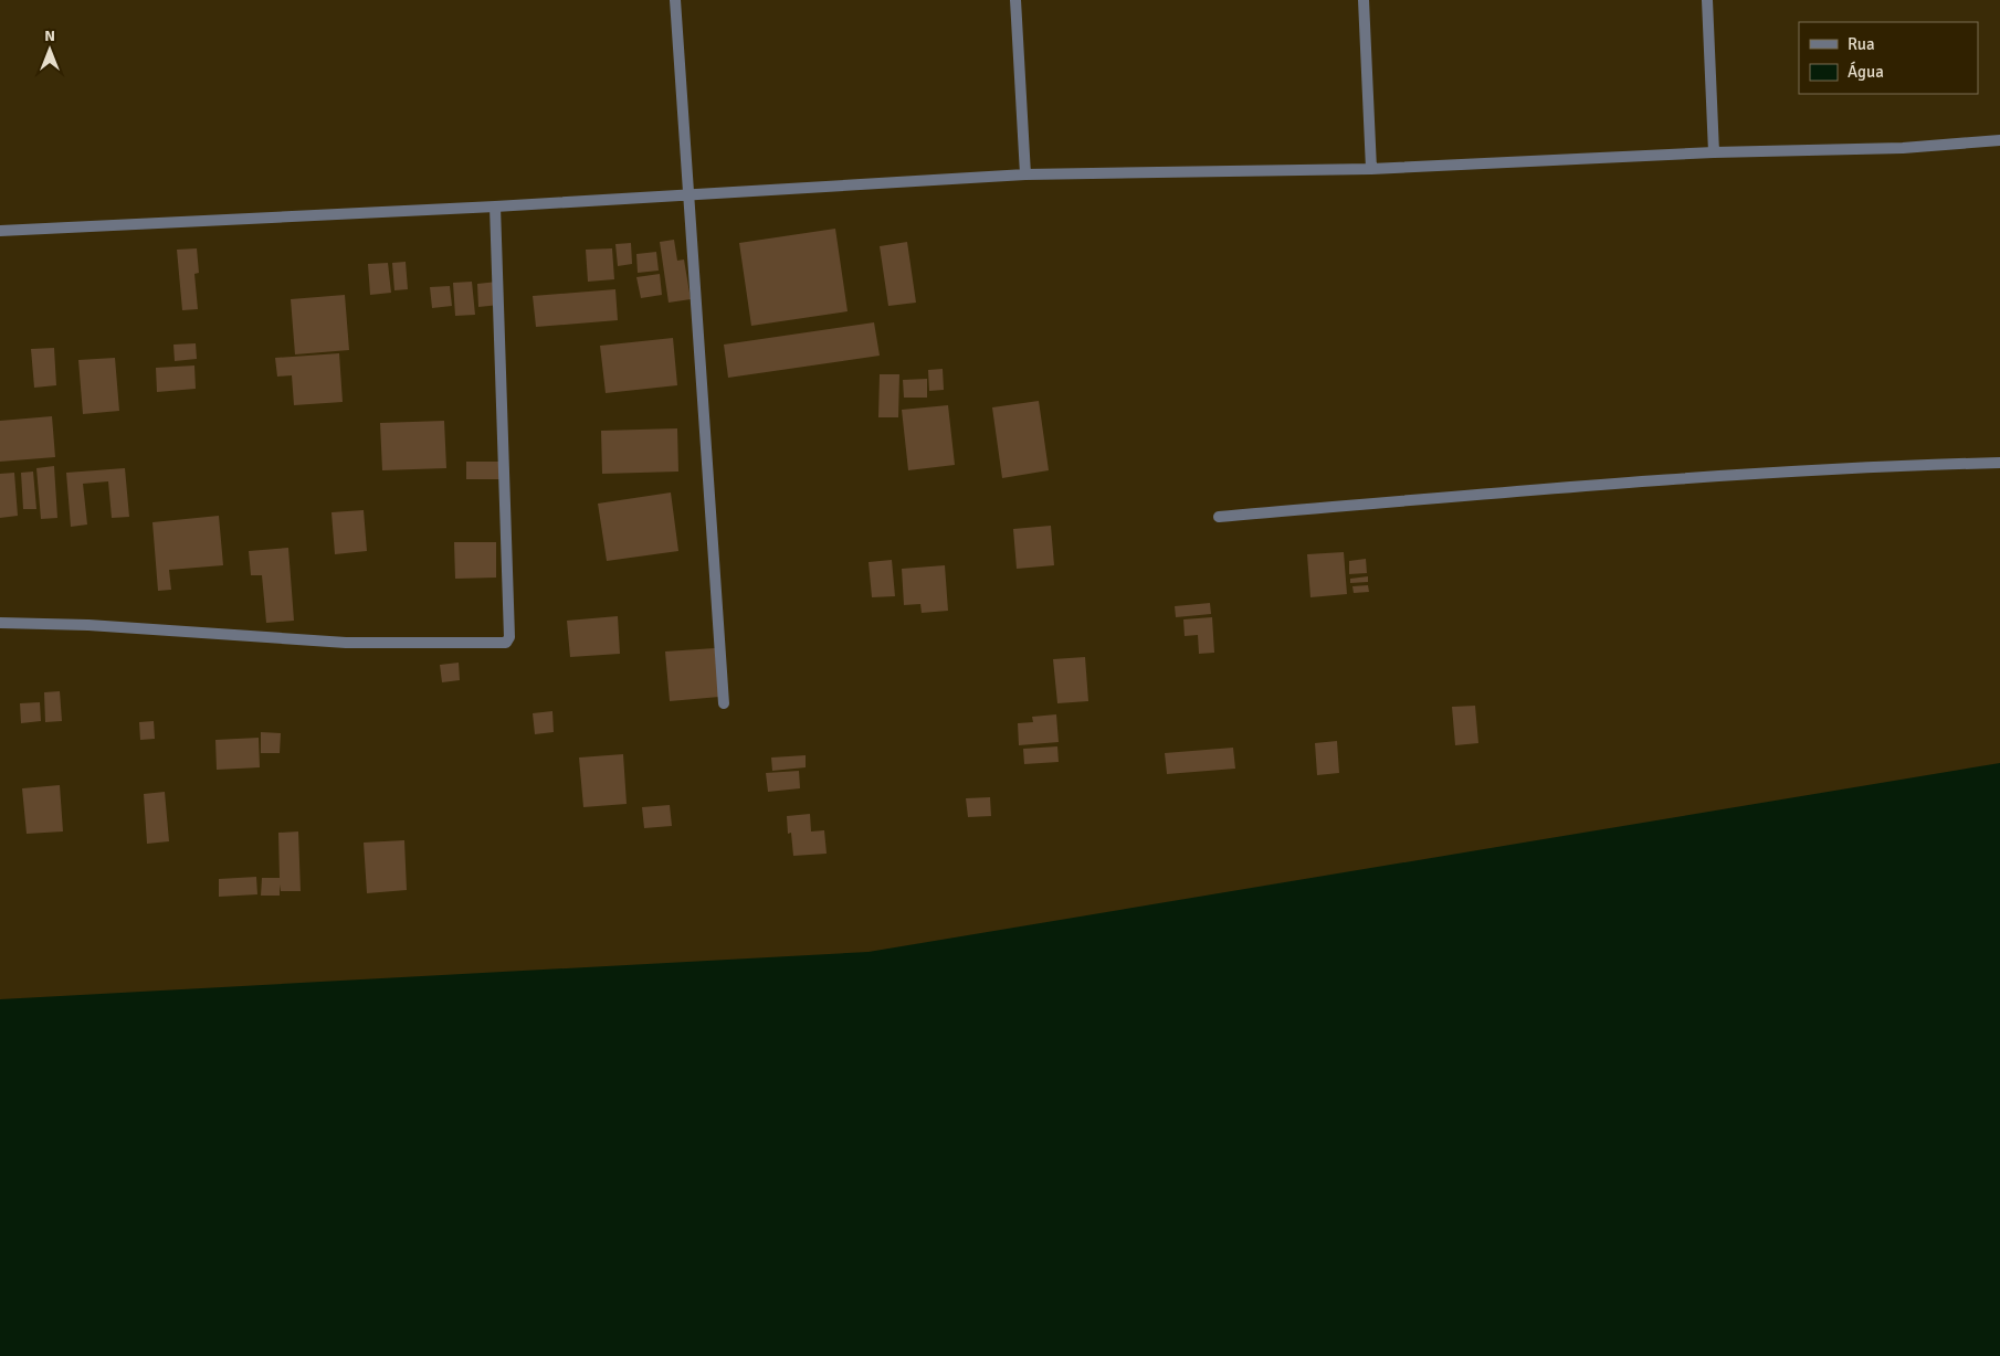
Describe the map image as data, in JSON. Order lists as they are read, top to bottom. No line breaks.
{"legend":["Rua","Água"],"north":"top"}
